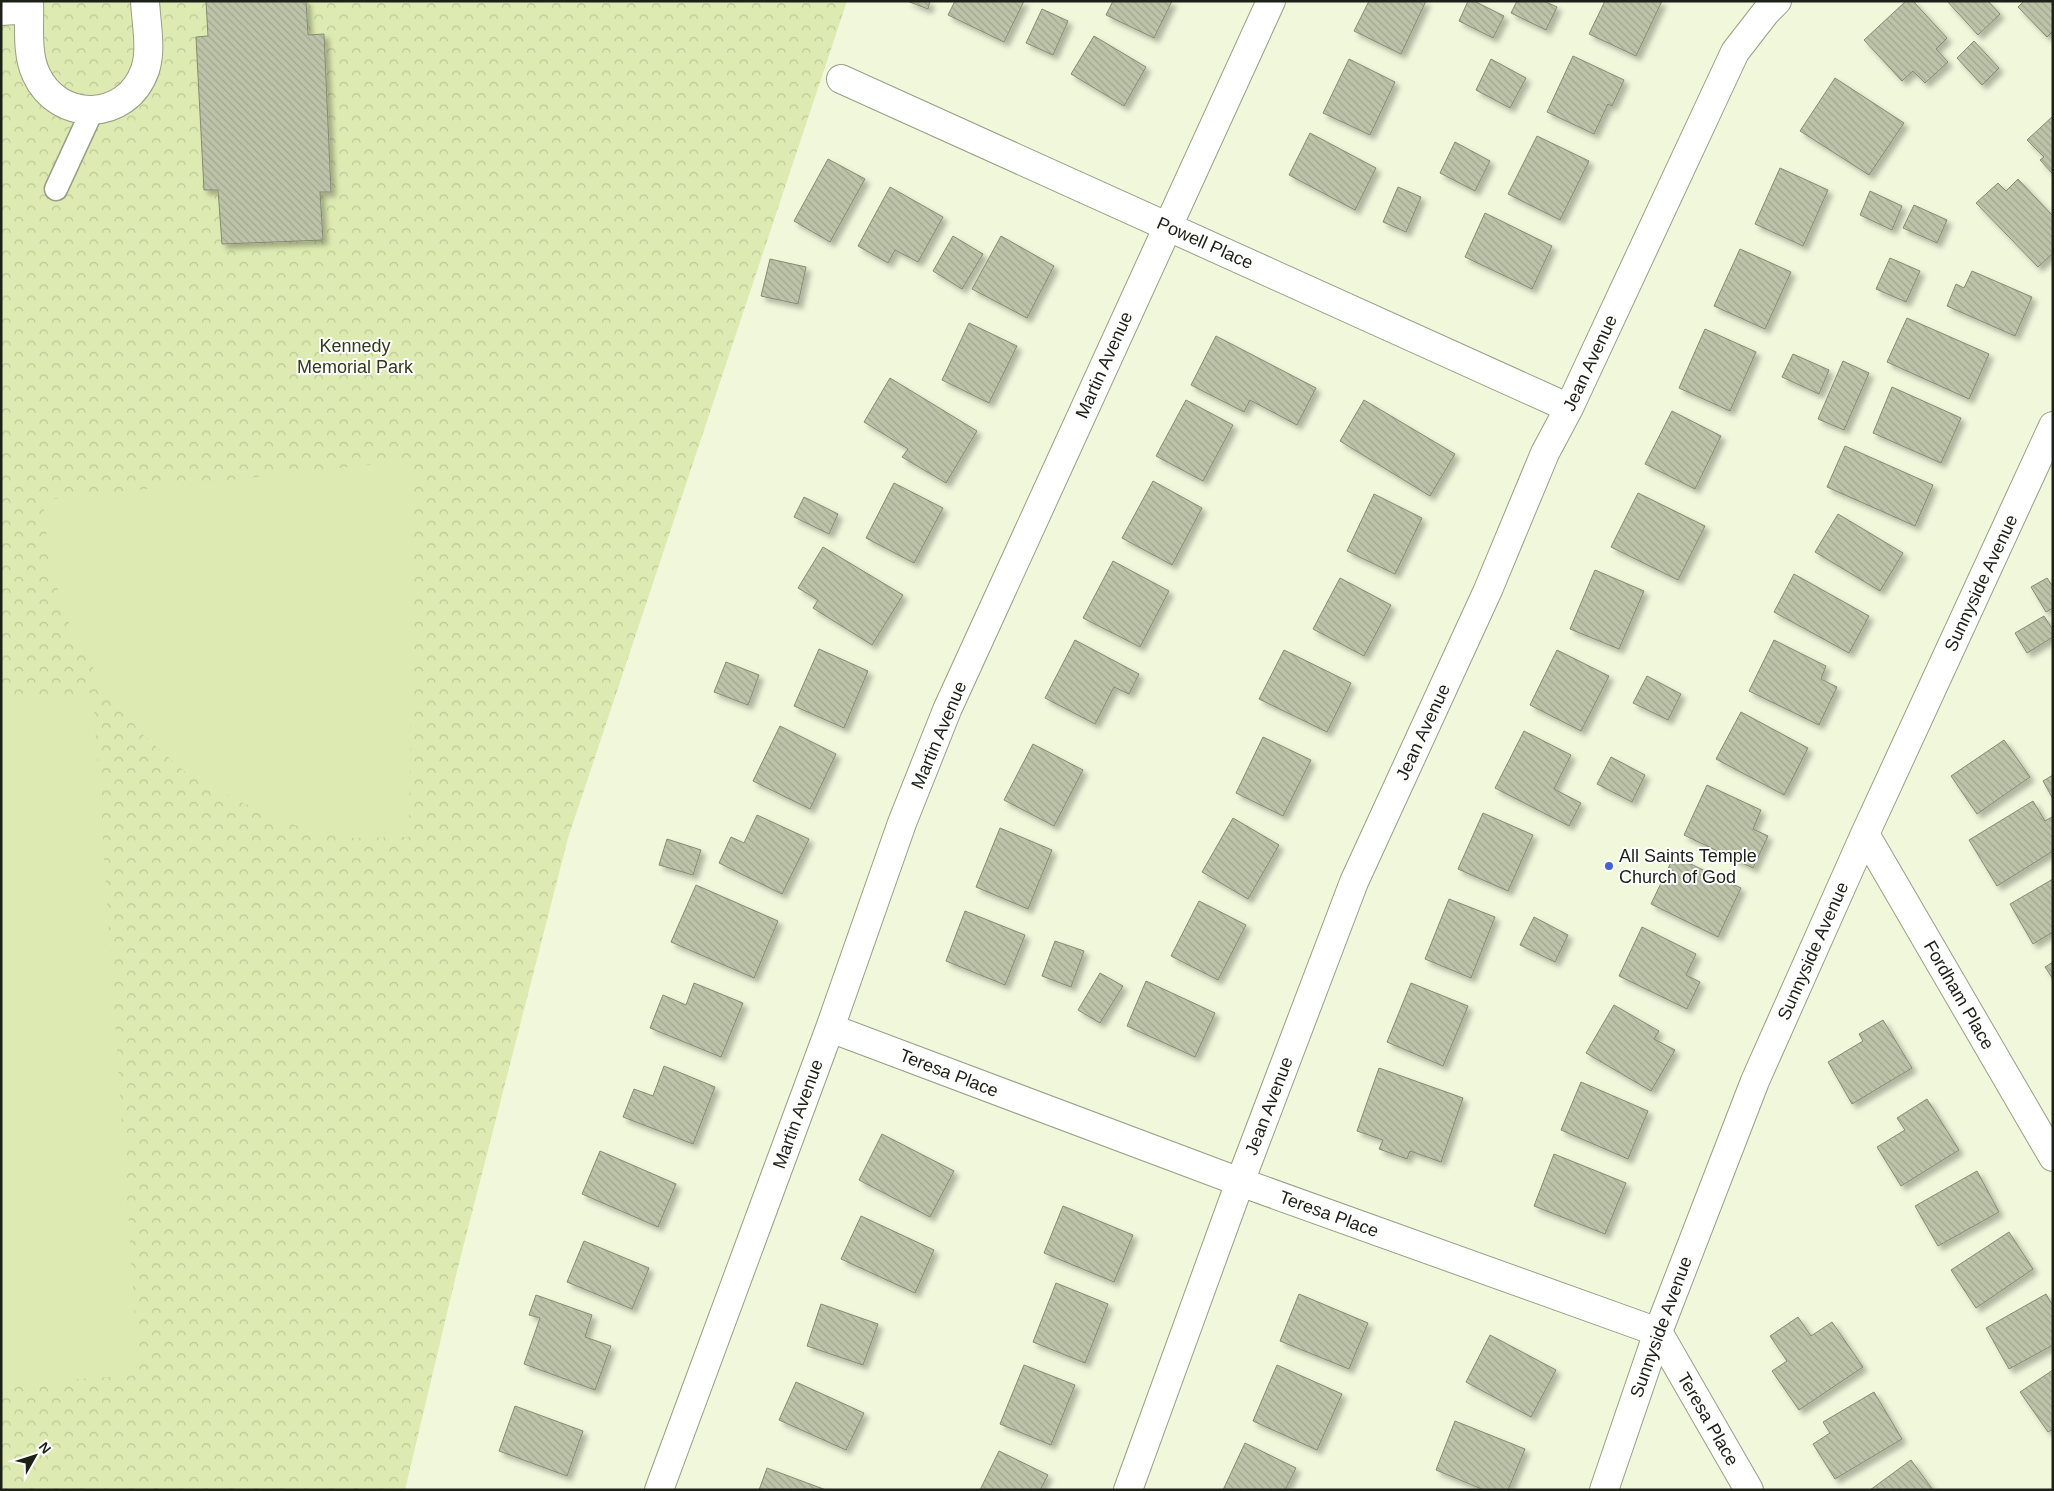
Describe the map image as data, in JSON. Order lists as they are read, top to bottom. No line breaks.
{"streets":{"street":["Powell Place","Jean Avenue","Martin Avenue","Sunnyside Avenue","Fordham Place","Teresa Place"]},"crossings":[["Powell Place","Jean Avenue"],["Powell Place","Martin Avenue"],["Jean Avenue","Teresa Place"],["Martin Avenue","Teresa Place"],["Sunnyside Avenue","Fordham Place"],["Sunnyside Avenue","Teresa Place"]],"parks":["Kennedy Memorial Park"],"places":["All Saints Temple Church of God"],"north":"top right"}
